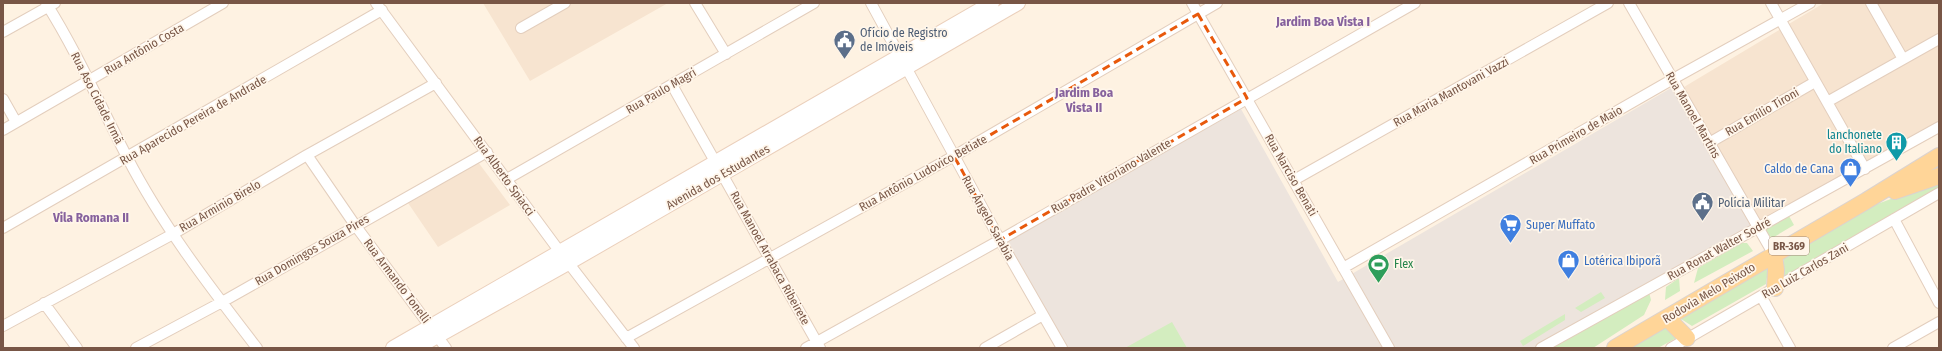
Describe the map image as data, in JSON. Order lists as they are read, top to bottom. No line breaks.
{"streets":{"main road":["BR-369","Rodovia Melo Peixoto"],"street":["Rua Antônio Costa","Rua Paulo Magri","Rua Maria Mantovani Vazzi","Rua Aso Cidade Irmã","Rua Emílio Tironi","Rua Manoel Martins","Rua Aparecido Pereira de Andrade","Rua Primeiro de Maio","Rua Antônio Ludovico Betiate","Rua Narciso Benati","Rua Alberto Spiacci","Rua Padre Vitoriano Valente","Avenida dos Estudantes","Rua Arminio Birelo","Rua Ângelo Sarabia","Rua Ronat Walter Sodré","Rua Domingos Souza Pires","Rua Manoel Arrabaca Ribeirete","Rua Luiz Carlos Zani","Rua Armando Tonelli"]},"crossings":[["Rua Antônio Costa","Rua Aso Cidade Irmã"],["Rua Paulo Magri","Rua Alberto Spiacci"],["Rua Paulo Magri","Rua Manoel Arrabaca Ribeirete"],["Rua Maria Mantovani Vazzi","Rua Narciso Benati"],["Rua Aso Cidade Irmã","Rua Aparecido Pereira de Andrade"],["Rua Aso Cidade Irmã","Rua Arminio Birelo"],["Rua Aso Cidade Irmã","Rua Domingos Souza Pires"],["Rua Emílio Tironi","Rua Manoel Martins"],["Rua Manoel Martins","Rua Primeiro de Maio"],["Rua Manoel Martins","Rua Ronat Walter Sodré"],["Rua Manoel Martins","Rodovia Melo Peixoto"],["Rua Aparecido Pereira de Andrade","Rua Alberto Spiacci"],["Rua Primeiro de Maio","Rua Narciso Benati"],["Rua Antônio Ludovico Betiate","Rua Narciso Benati"],["Rua Antônio Ludovico Betiate","Rua Alberto Spiacci"],["Rua Antônio Ludovico Betiate","Rua Ângelo Sarabia"],["Rua Antônio Ludovico Betiate","Rua Manoel Arrabaca Ribeirete"],["Rua Narciso Benati","Rua Padre Vitoriano Valente"],["Rua Alberto Spiacci","Avenida dos Estudantes"],["Rua Alberto Spiacci","Rua Arminio Birelo"],["Rua Alberto Spiacci","Rua Domingos Souza Pires"],["Rua Padre Vitoriano Valente","Rua Ângelo Sarabia"],["Rua Padre Vitoriano Valente","Rua Manoel Arrabaca Ribeirete"],["Avenida dos Estudantes","Rua Ângelo Sarabia"],["Avenida dos Estudantes","Rua Manoel Arrabaca Ribeirete"],["Avenida dos Estudantes","Rua Armando Tonelli"],["Rua Arminio Birelo","Rua Armando Tonelli"],["Rua Domingos Souza Pires","Rua Armando Tonelli"]],"districts":["Jardim Boa Vista I","Jardim Boa Vista II","Vila Romana II"],"places":{"public building":["Ofício de Registro de Imóveis","Polícia Militar"],"building":["lanchonete do Italiano"],"shop":["Caldo de Cana","Lotérica Ibiporã"],"supermarket":["Super Muffato"],"sports":["Flex"]}}
